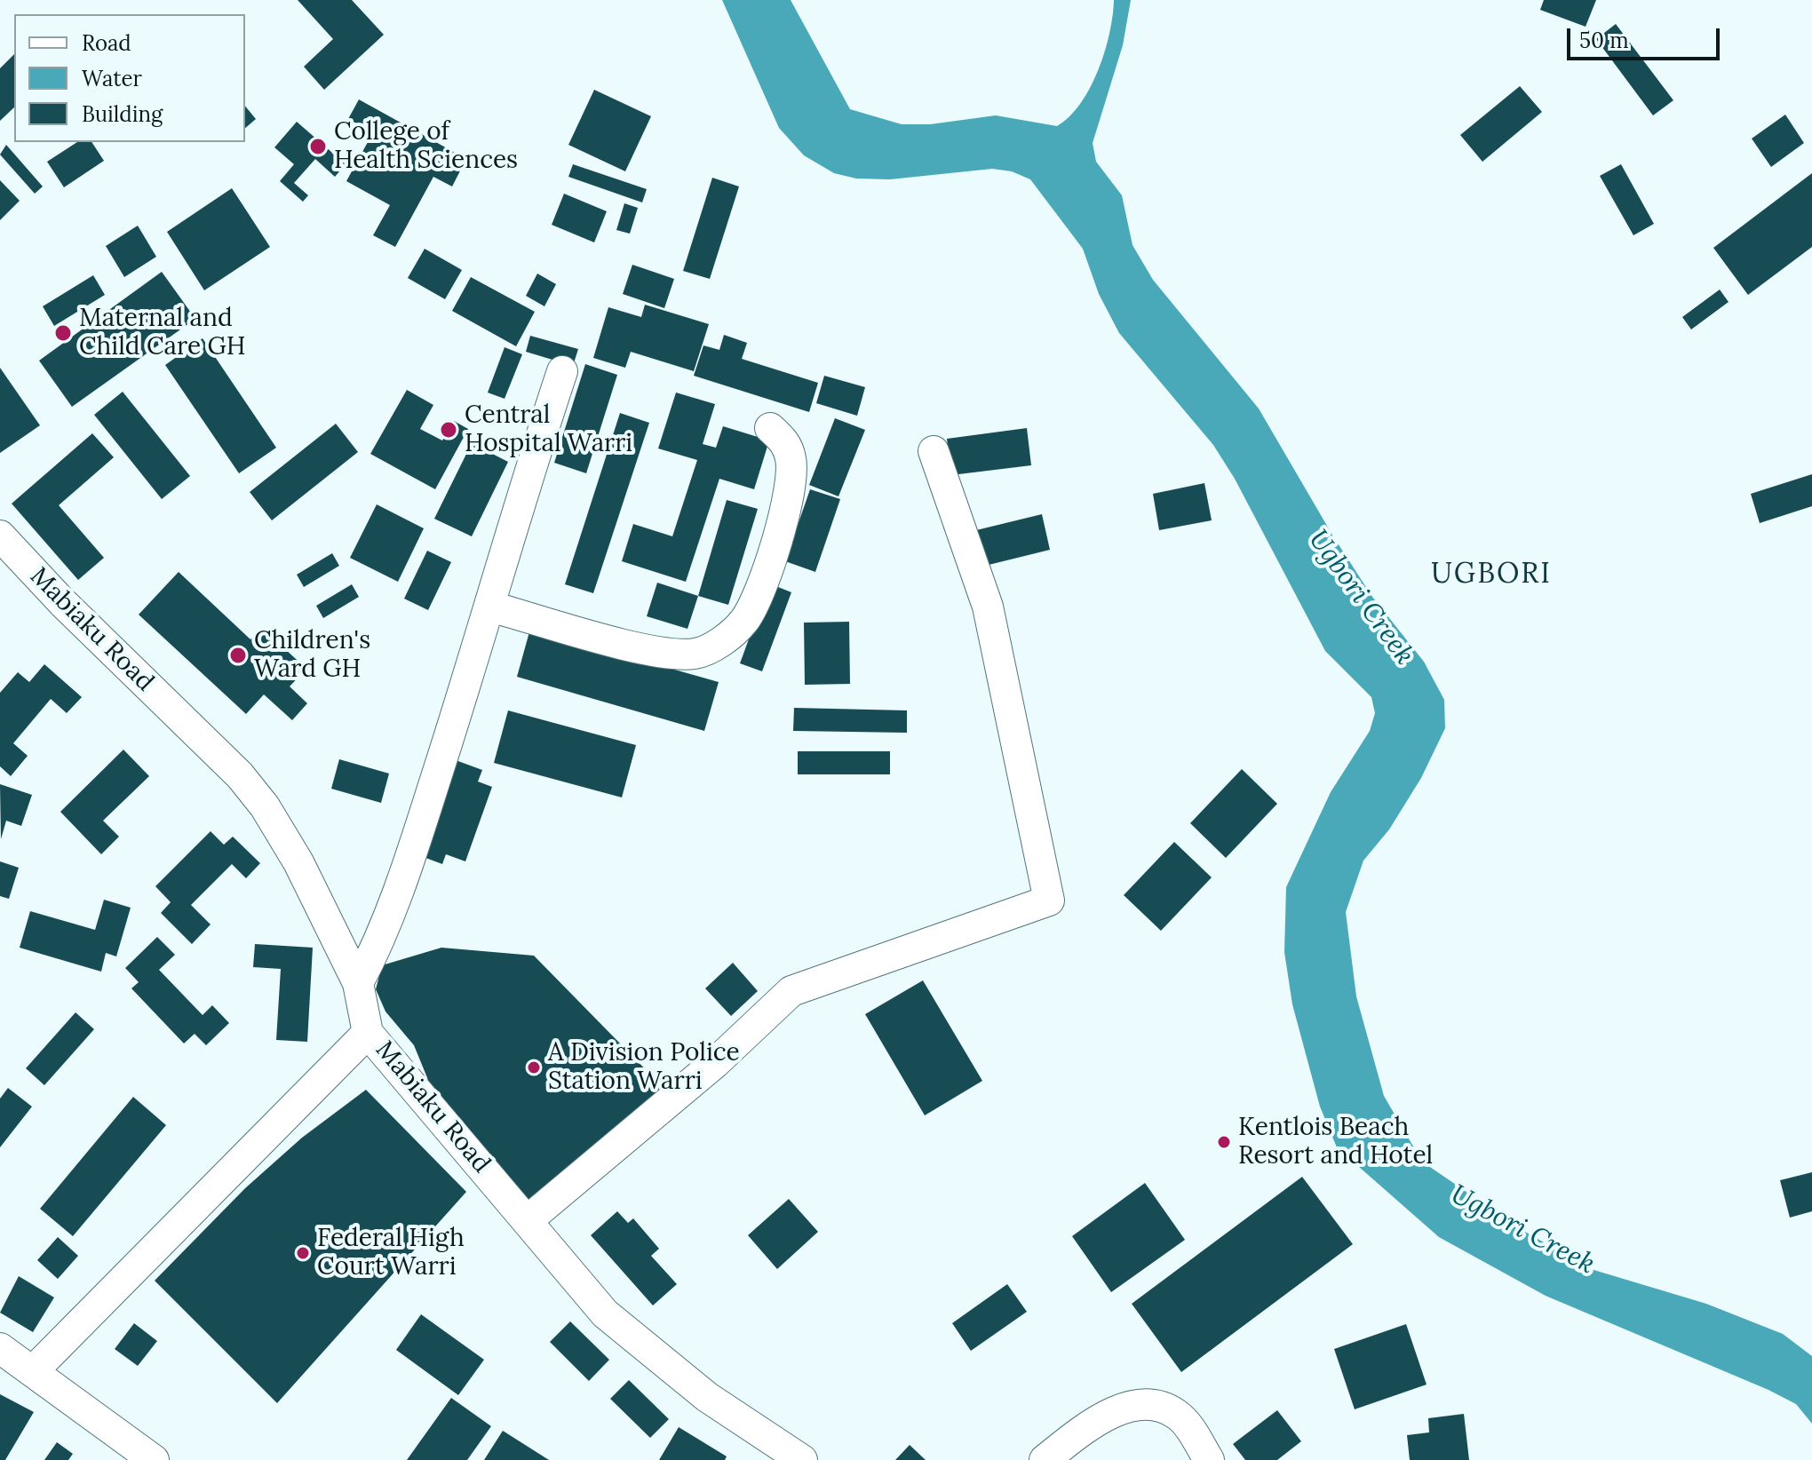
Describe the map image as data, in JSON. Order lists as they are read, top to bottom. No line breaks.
{"streets":{"street":["Mabiaku Road"]},"districts":["UGBORI"],"water":["Ugbori Creek"],"places":["College of Health Sciences","Maternal and Child Care GH","Central Hospital Warri","Children's Ward GH","A Division Police Station Warri","Kentlois Beach Resort and Hotel","Federal High Court Warri"],"legend":["Road","Water","Building"],"scale_bar":"50 m"}
